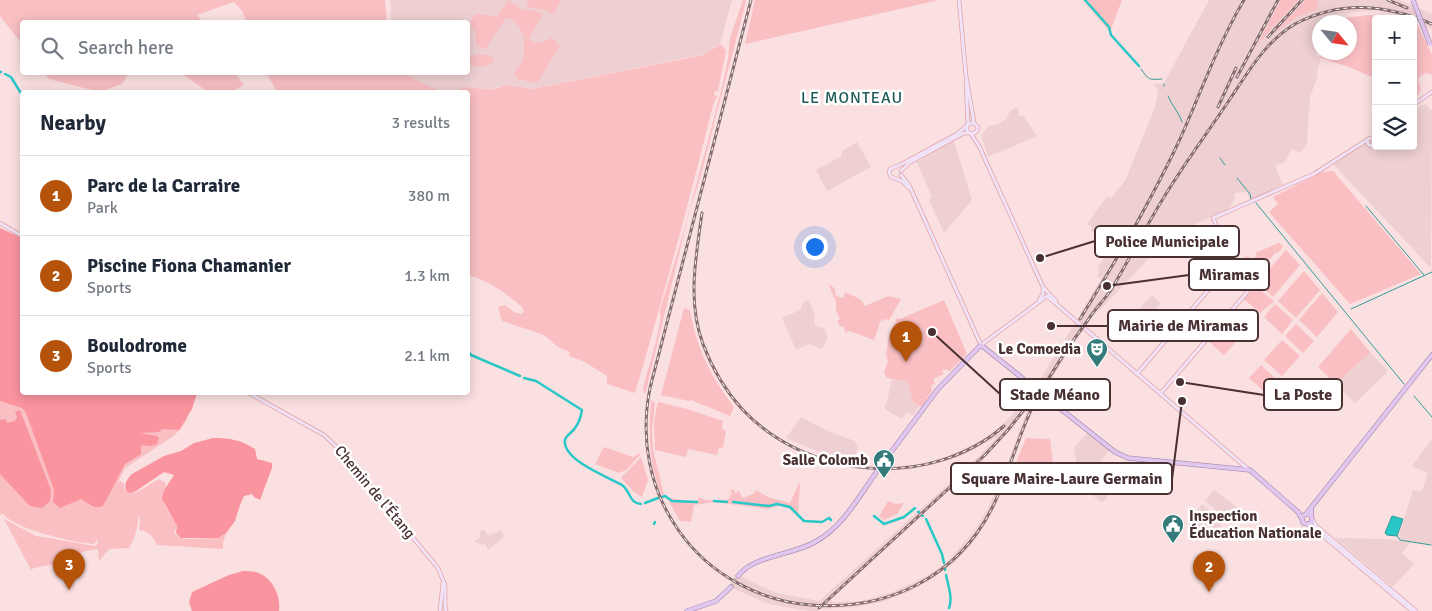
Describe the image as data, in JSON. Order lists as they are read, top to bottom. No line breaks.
{"streets":{"main road":["Chemin de l’Étang"]},"districts":["LE MONTEAU"],"places":{"other":["Police Municipale","Miramas","Mairie de Miramas","Stade Méano","La Poste","Square Maire-Laure Germain"],"theatre":["Le Comoedia"],"public building":["Salle Colomb","Inspection Éducation Nationale"]},"north":"bottom right","page":{"map_buttons":["+","−"],"search":"Search here","heading":["Nearby","3 results"],"list":[{"mark":"1","name":"Parc de la Carraire","note":"Park","value":"380 m"},{"mark":"2","name":"Piscine Fiona Chamanier","note":"Sports","value":"1.3 km"},{"mark":"3","name":"Boulodrome","note":"Sports","value":"2.1 km"}],"pins":["1","3","2"]}}
